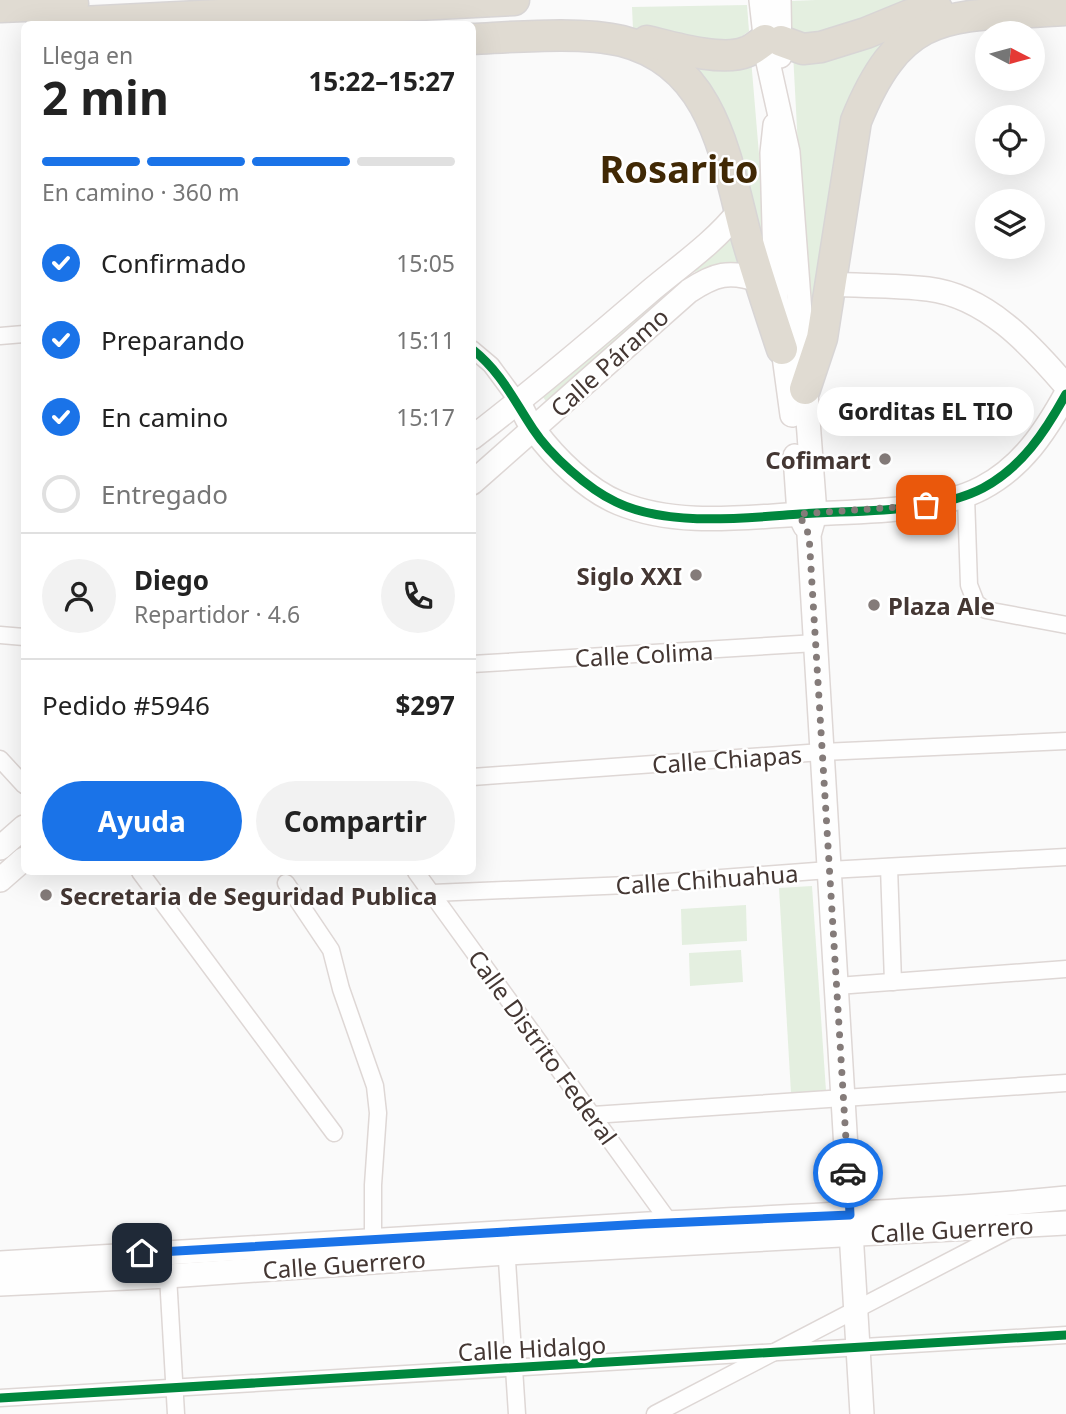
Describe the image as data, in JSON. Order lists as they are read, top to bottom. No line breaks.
{"streets":{"main road":["Calle Páramo","Calle Guerrero"],"street":["Calle Colima","Calle Chiapas","Calle Chihuahua","Calle Distrito Federal","Calle Hidalgo"]},"crossings":[["Calle Chihuahua","Calle Distrito Federal"],["Calle Distrito Federal","Calle Guerrero"]],"districts":["Rosarito"],"places":["Cofimart","Gorditas EL TIO","Siglo XXI","Plaza Ale","Secretaria de Seguridad Publica"],"north":"right","page":{"heading":["2 min","Llega en","15:22–15:27"],"panel":["Diego","Repartidor · 4.6","Pedido #5946","$297"],"bar":"En camino · 360 m","list":[["Confirmado","15:05"],["Preparando","15:11"],["En camino","15:17"],"Entregado"],"bubble":"Gorditas EL TIO","buttons":["Ayuda","Compartir"]}}
